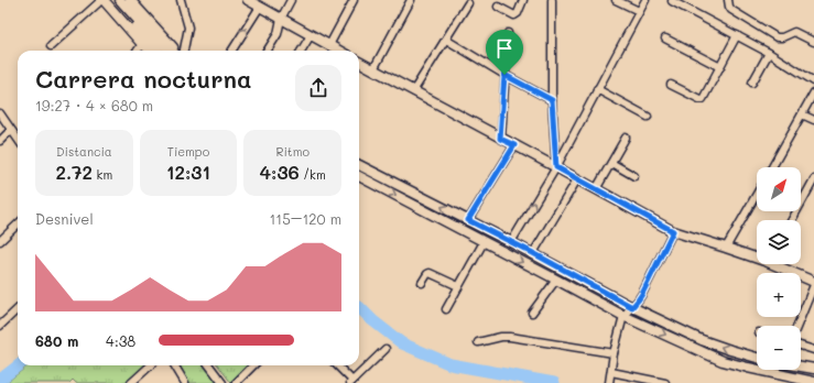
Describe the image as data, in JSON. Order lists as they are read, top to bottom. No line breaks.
{"north":"top right","page":{"heading":["Carrera nocturna","19:27 · 4 × 680 m"],"stats":[["Distancia","2.72 km"],["Tiempo","12:31"],["Ritmo","4:36 /km"]],"map_buttons":["+","−"],"chart":["Desnivel","115–120 m"],"list":[{"name":"680 m","note":"4:38"}]}}
